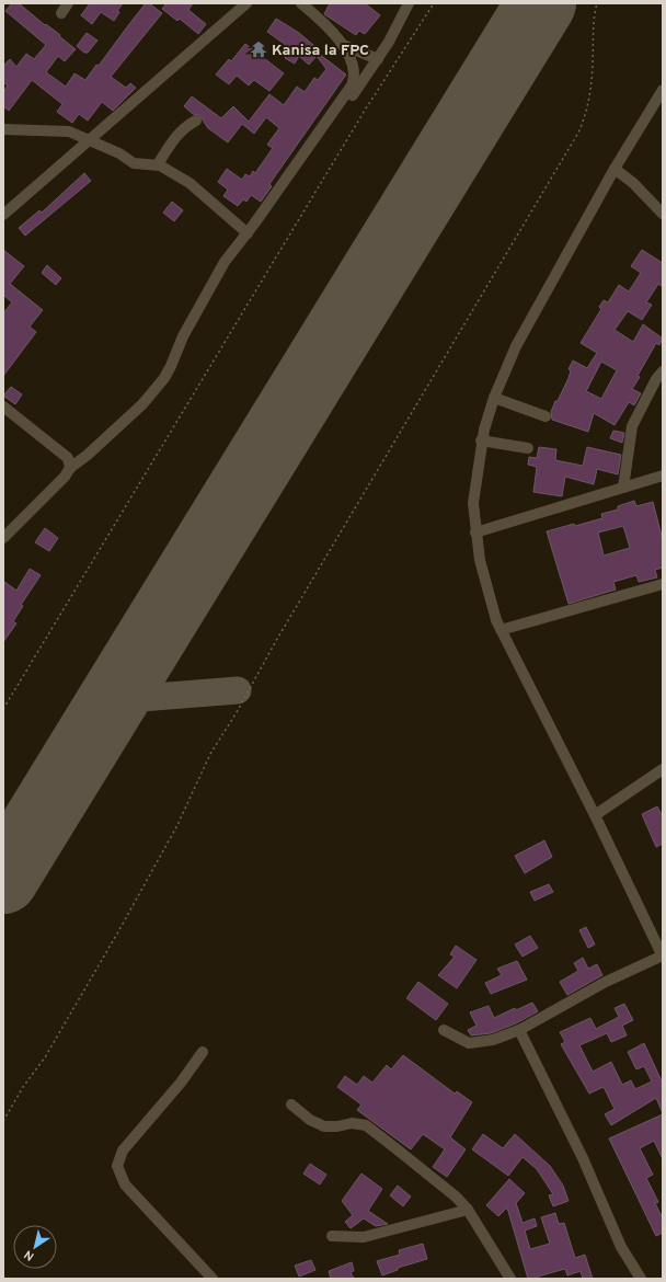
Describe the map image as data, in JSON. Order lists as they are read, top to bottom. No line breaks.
{"places":{"temple":["Kanisa la FPC"]},"north":"bottom left"}
